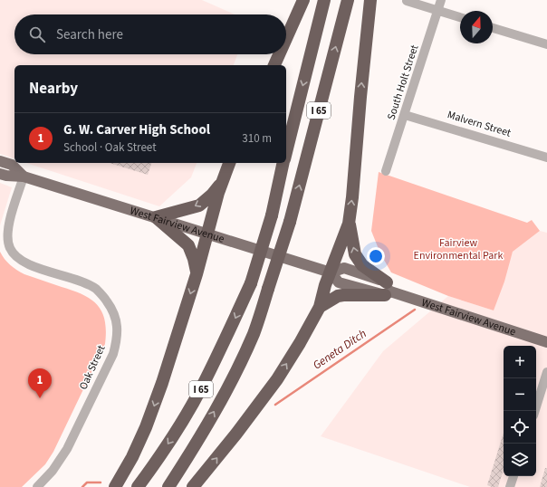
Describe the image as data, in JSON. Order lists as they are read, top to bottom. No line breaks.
{"streets":{"highway":["I 65"],"main road":["West Fairview Avenue"],"street":["South Holt Street","Malvern Street","Oak Street"]},"crossings":[["South Holt Street","Malvern Street"],["West Fairview Avenue","Oak Street"]],"water":["Geneta Ditch"],"parks":["Fairview Environmental Park"],"north":"top","page":{"search":"Search here","heading":"Nearby","list":[{"mark":"1","name":"G. W. Carver High School","note":"School · Oak Street","value":"310 m"}],"map_buttons":["+","−"],"pins":"1"}}
